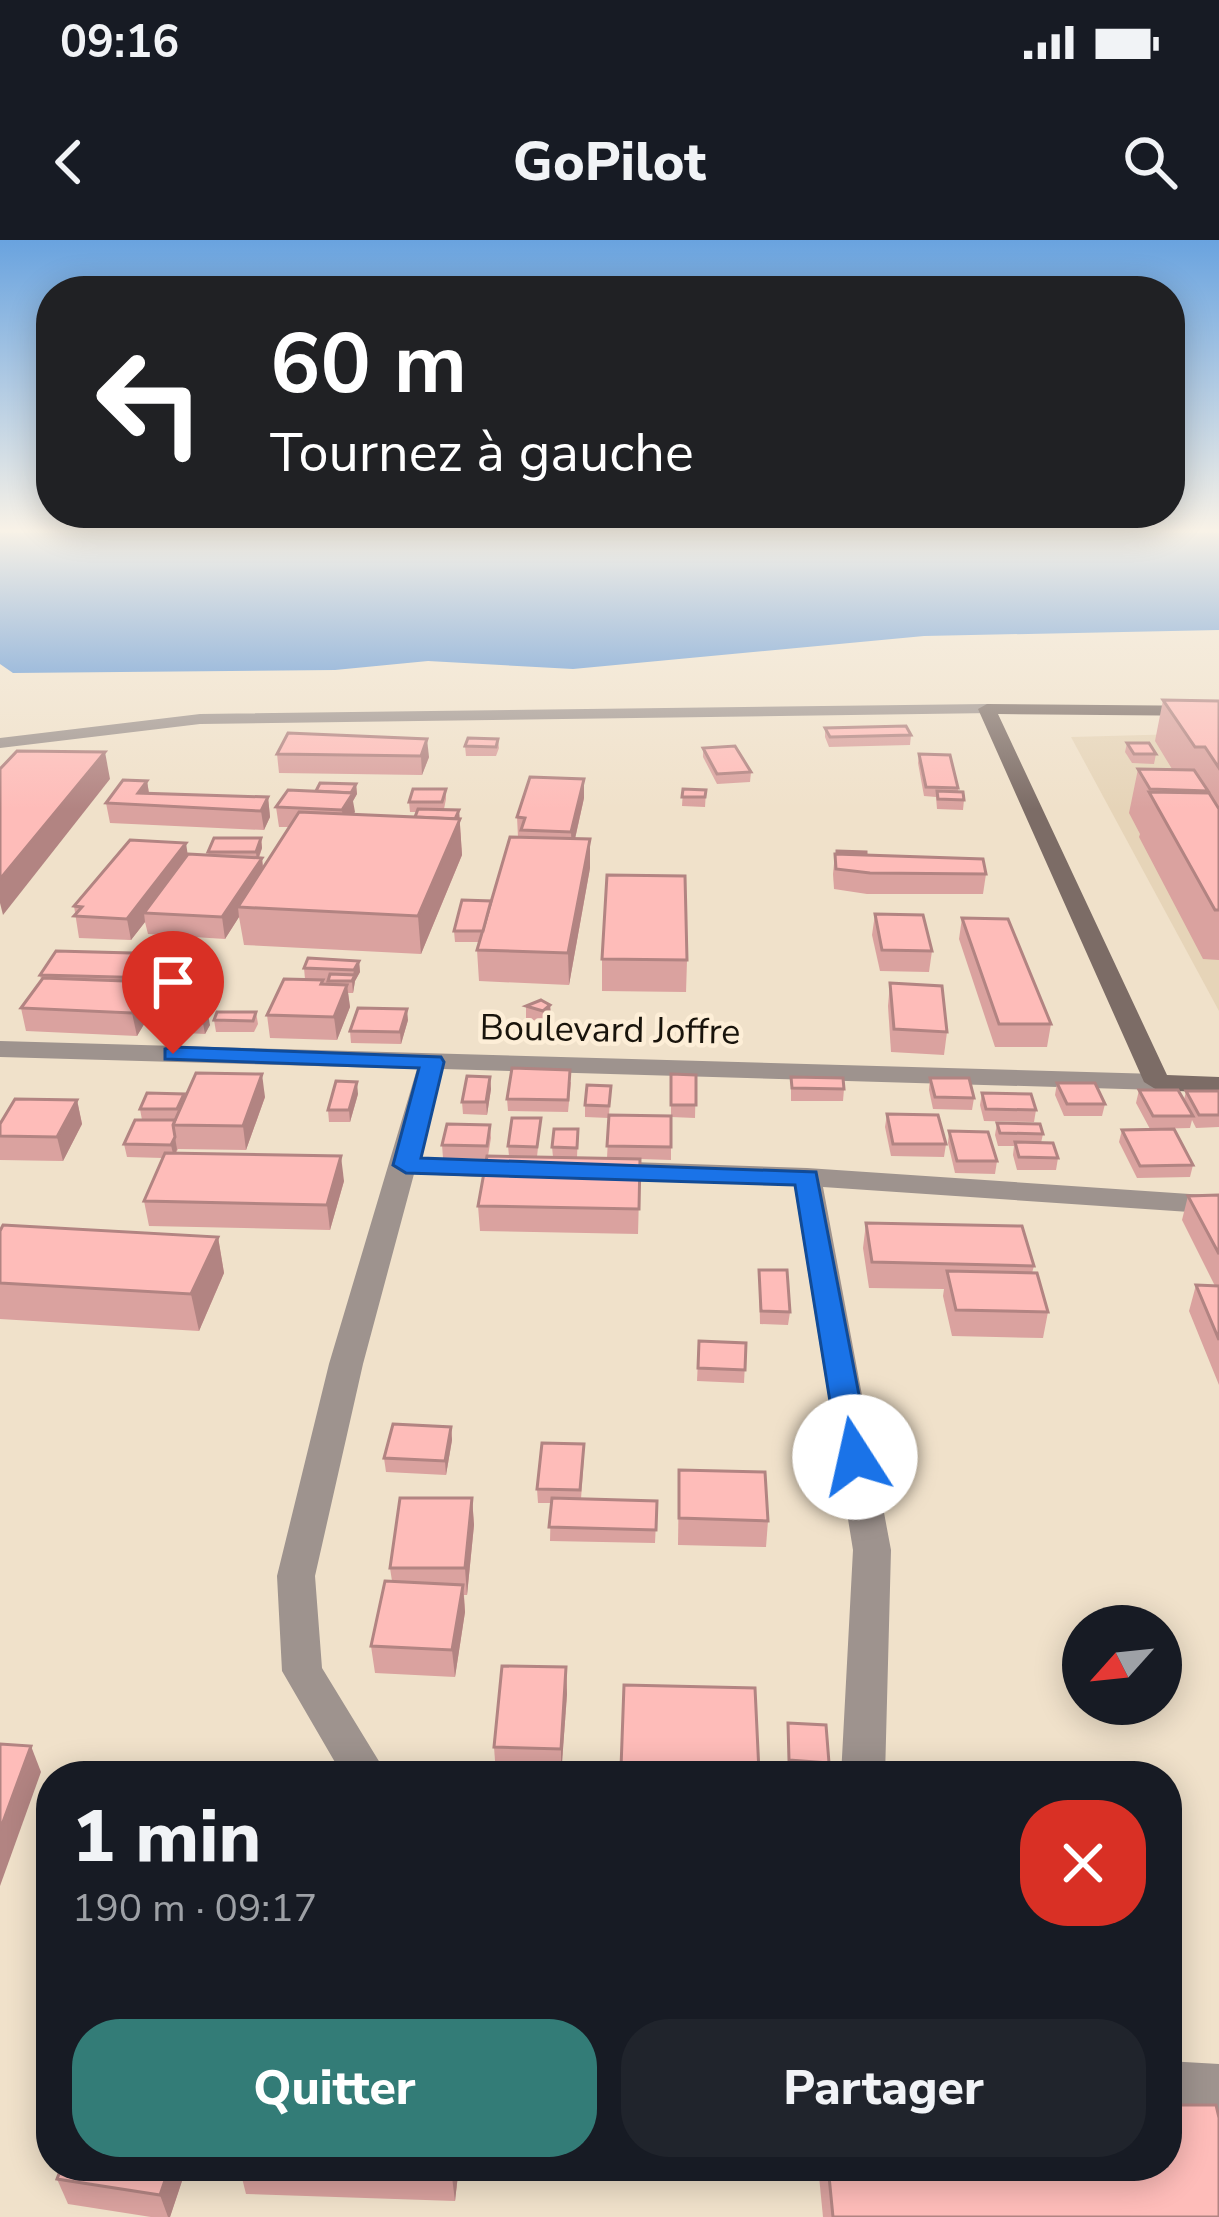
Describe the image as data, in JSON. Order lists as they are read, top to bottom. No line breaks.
{"streets":{"street":["Boulevard Joffre"]},"north":"bottom left","page":{"status":"09:16","header":"GoPilot","turn":["60 m","Tournez à gauche"],"heading":["1 min","190 m · 09:17"],"buttons":["Quitter","Partager"]}}
